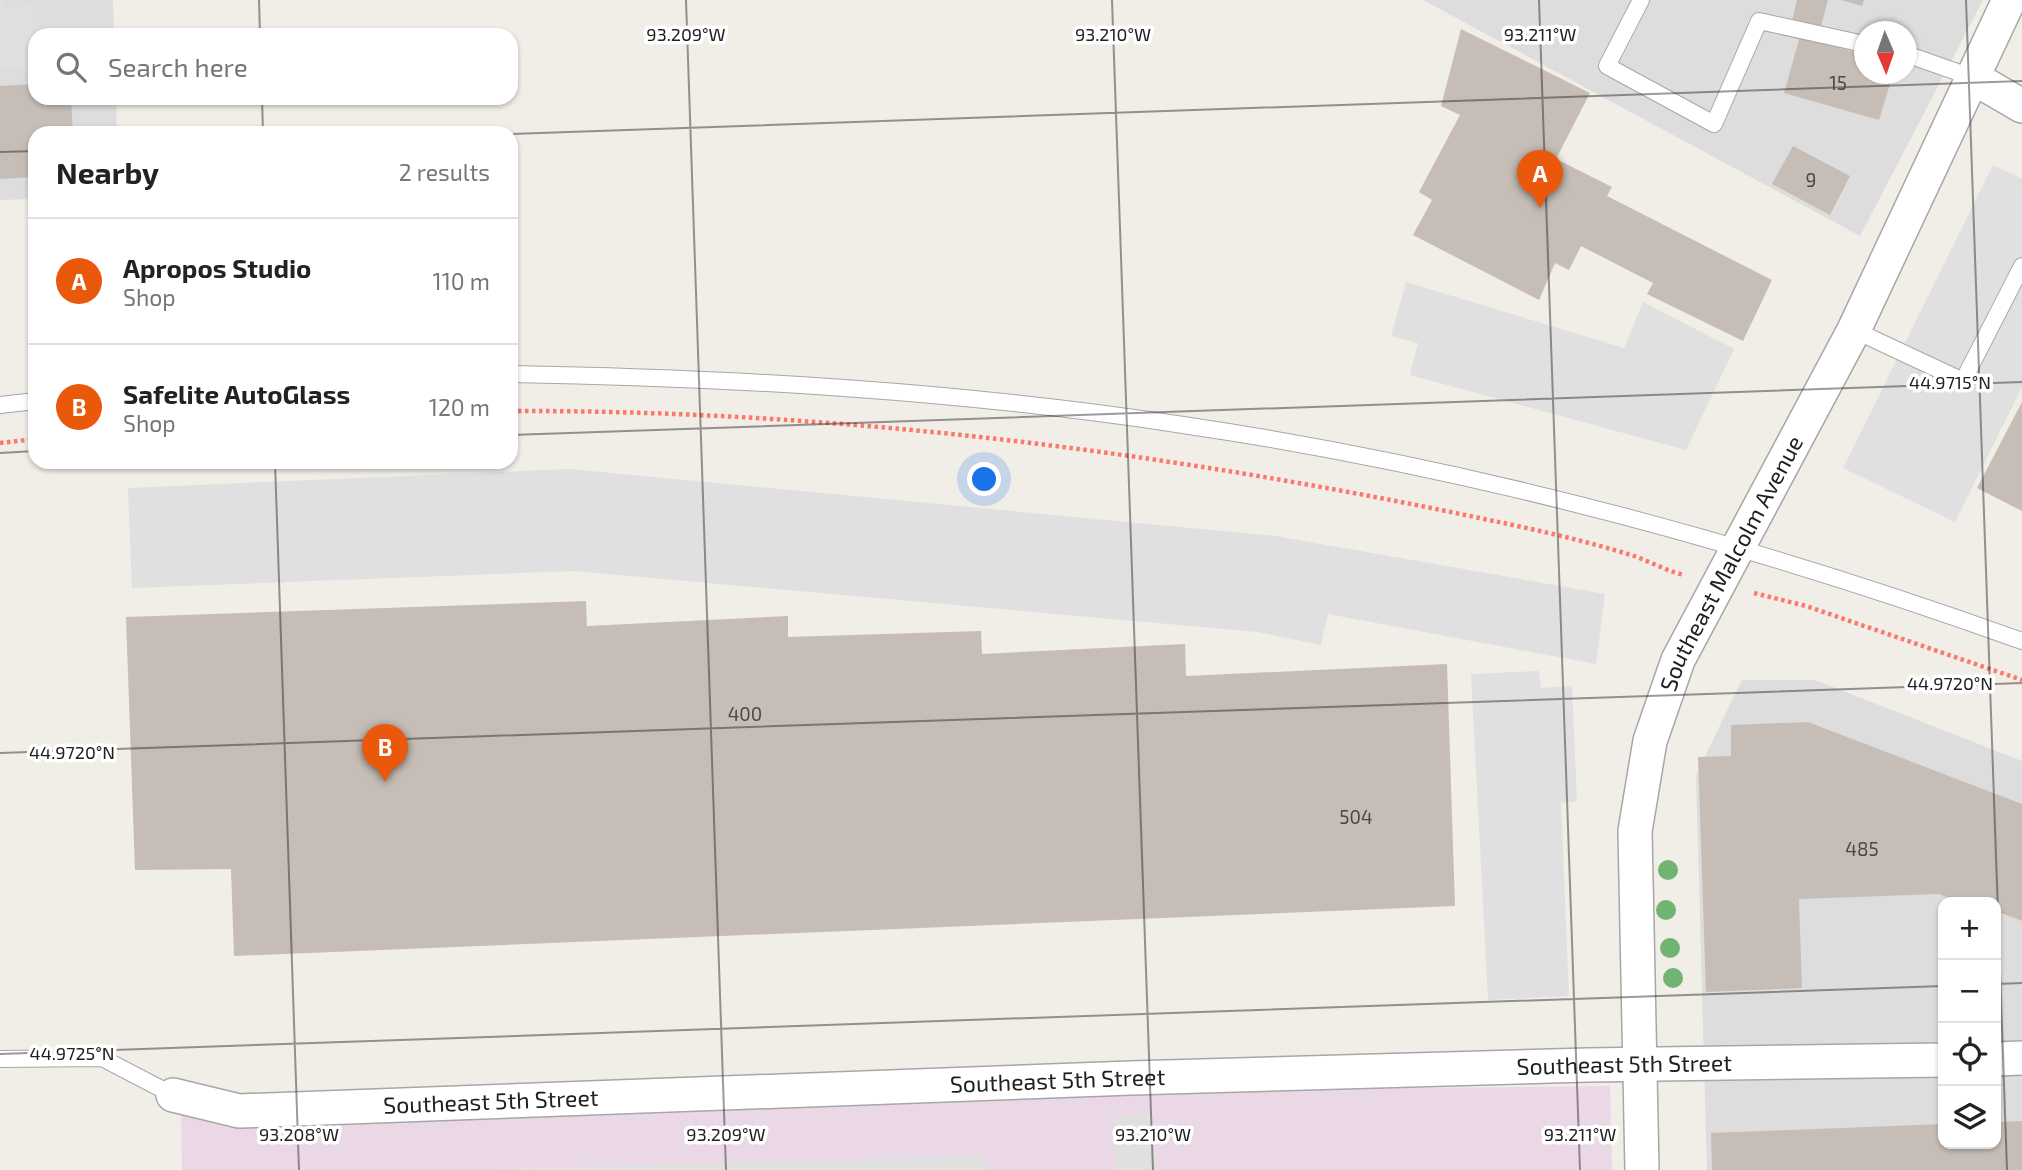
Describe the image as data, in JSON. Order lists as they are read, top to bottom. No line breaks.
{"streets":{"street":["Southeast Malcolm Avenue","Southeast 5th Street"]},"crossings":[["Southeast Malcolm Avenue","Southeast 5th Street"]],"house_numbers":["15","9","400","504","485"],"north":"bottom","page":{"search":"Search here","heading":["Nearby","2 results"],"pins":["A","B"],"list":[{"mark":"A","name":"Apropos Studio","note":"Shop","value":"110 m"},{"mark":"B","name":"Safelite AutoGlass","note":"Shop","value":"120 m"}],"map_buttons":["+","−"]},"coordinates":["93.209°W","93.210°W","93.211°W","44.9715°N","44.9720°N","44.9725°N","93.208°W"]}
